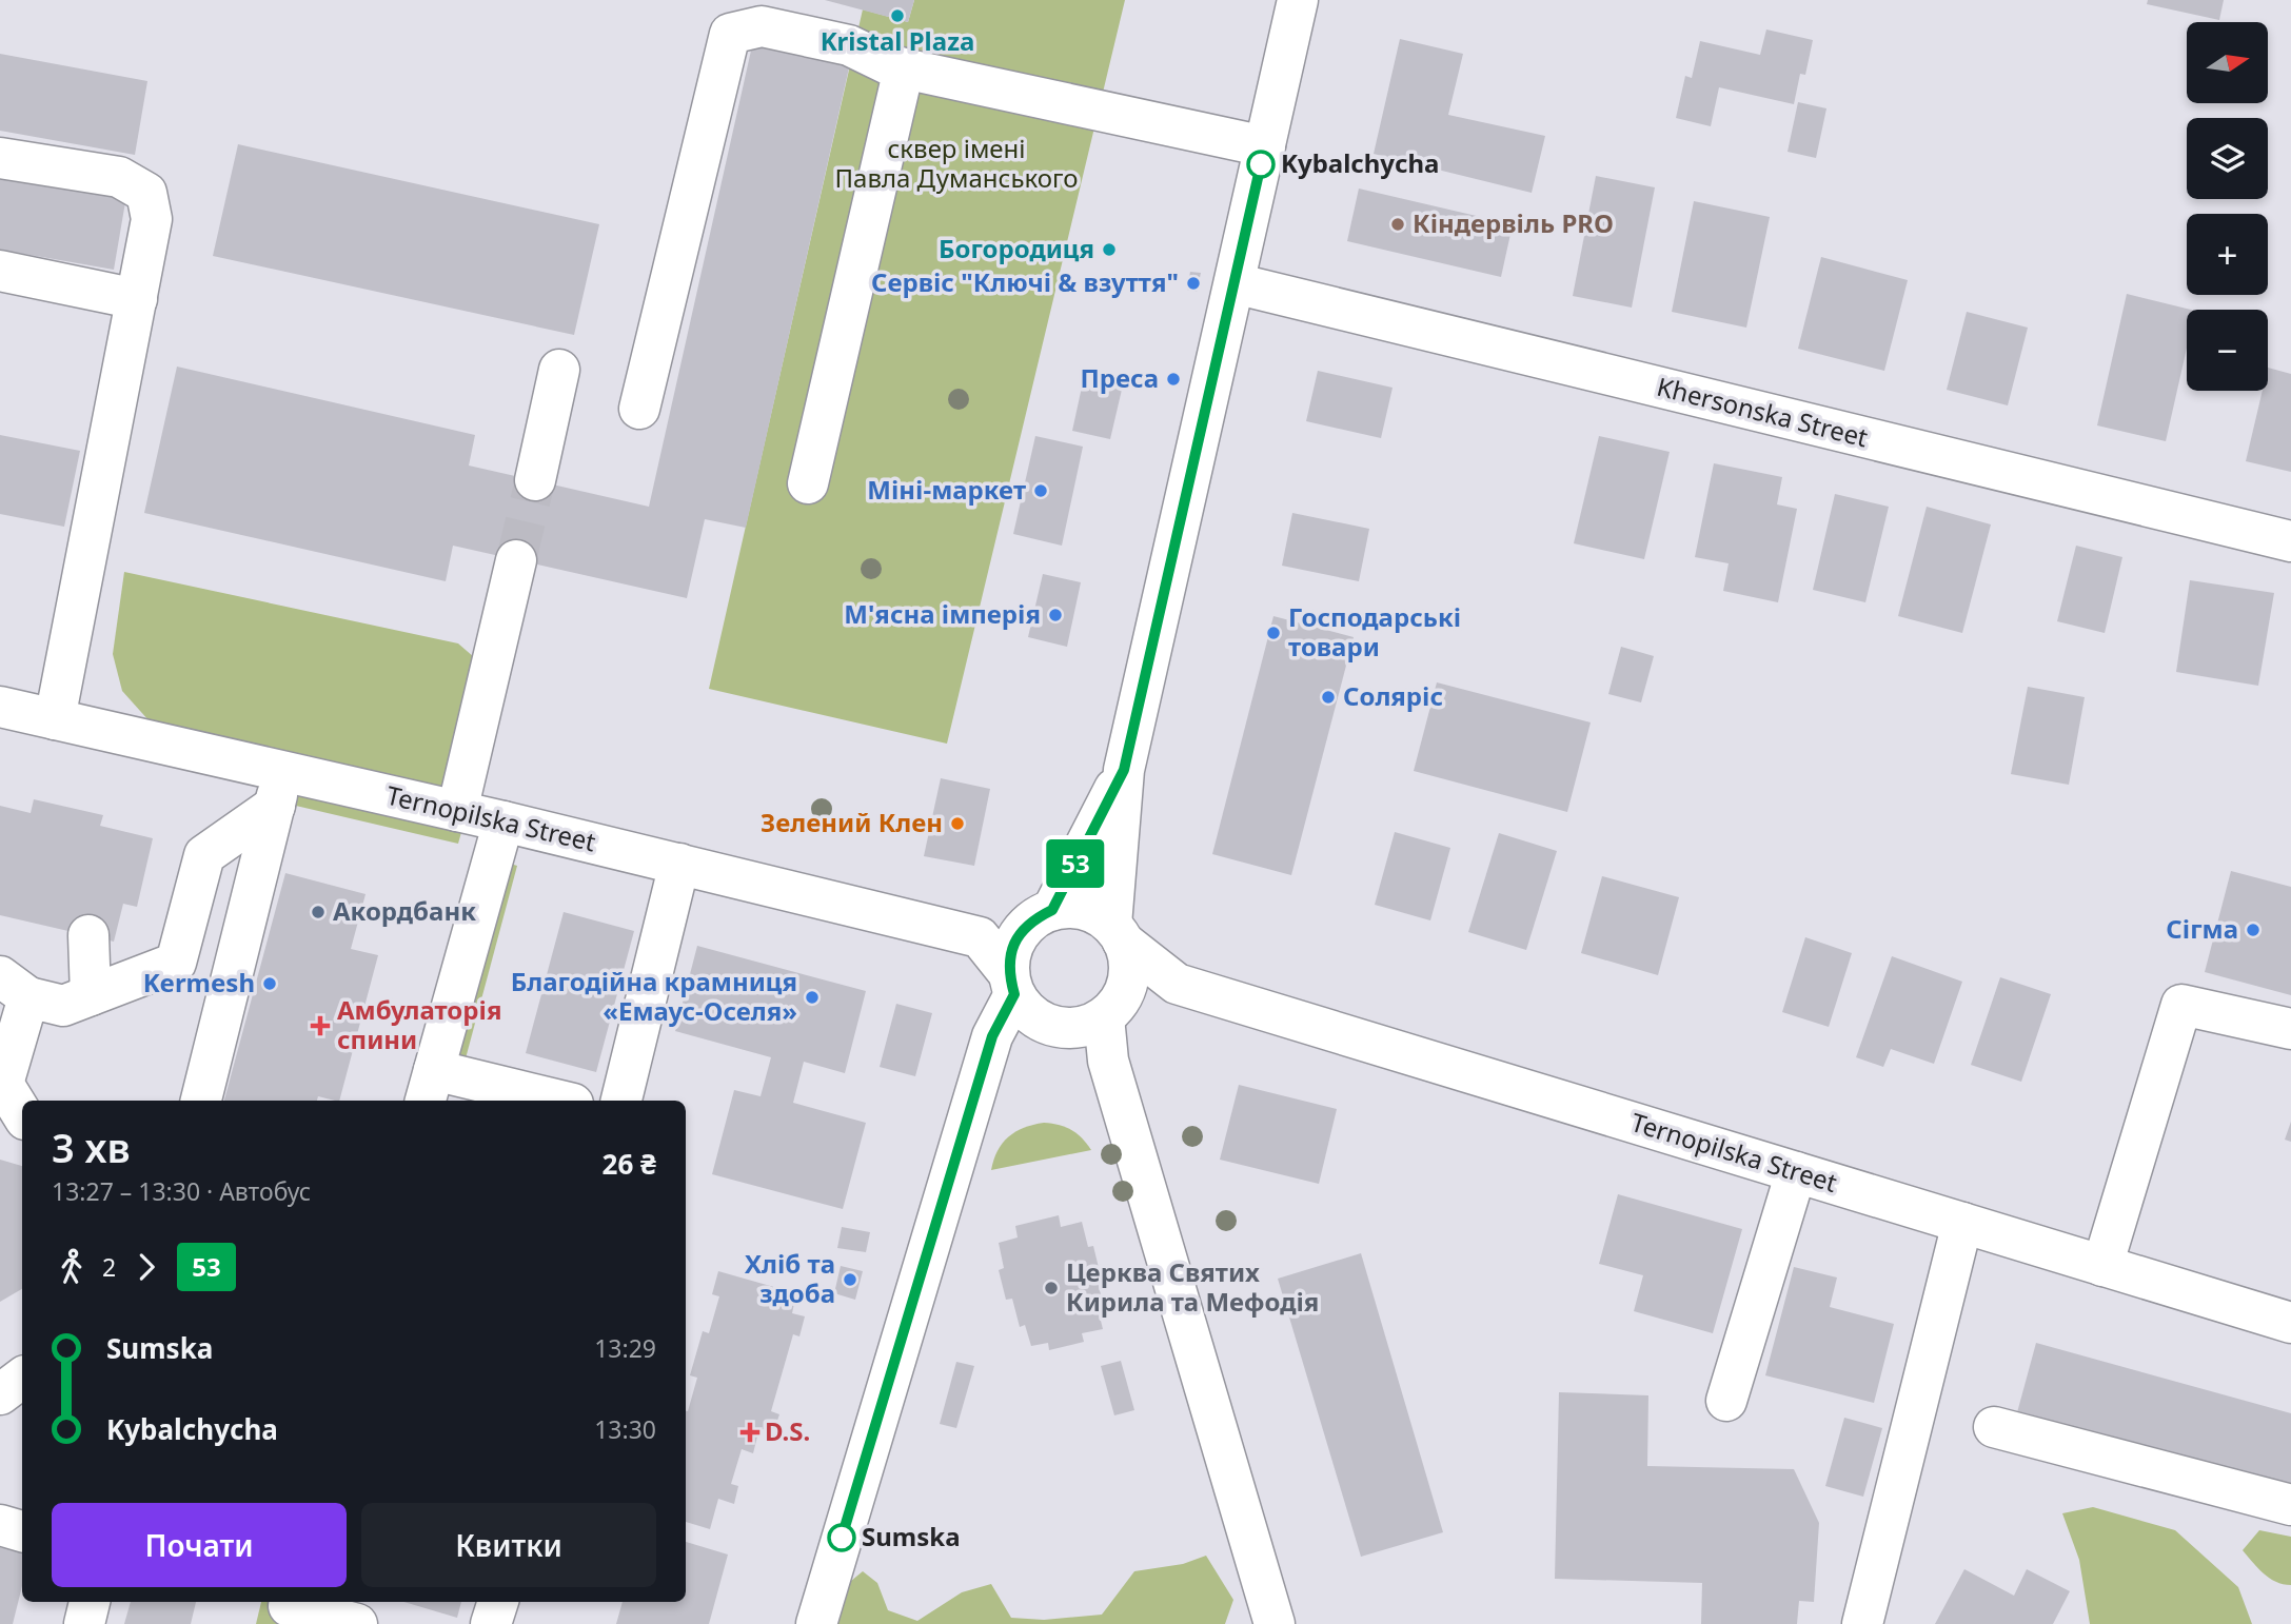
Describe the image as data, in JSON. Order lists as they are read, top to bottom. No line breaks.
{"streets":{"street":["Khersonska Street","Ternopilska Street"]},"parks":["сквер імені Павла Думанського"],"places":{"other":["Kristal Plaza","Kybalchycha","Кіндервіль PRO","Богородиця","Сервіс \"Ключі & взуття\"","Преса","Міні-маркет","М'ясна імперія","Господарські товари","Соляріс","Зелений Клен","Акордбанк","Сігма","Kermesh","Благодійна крамниця «Емаус-Оселя»","Хліб та здоба","Церква Святих Кирила та Мефодія","Sumska"],"health":["Амбулаторія спини","D.S."]},"lines":["bus line 53"],"north":"right","page":{"on_map":"53","map_buttons":["+","−"],"heading":["3 хв","13:27 – 13:30 · Автобус","26 ₴"],"legs":["2","53"],"list":[{"name":"Sumska","value":"13:29"},{"name":"Kybalchycha","value":"13:30"}],"buttons":["Почати","Квитки"]}}
